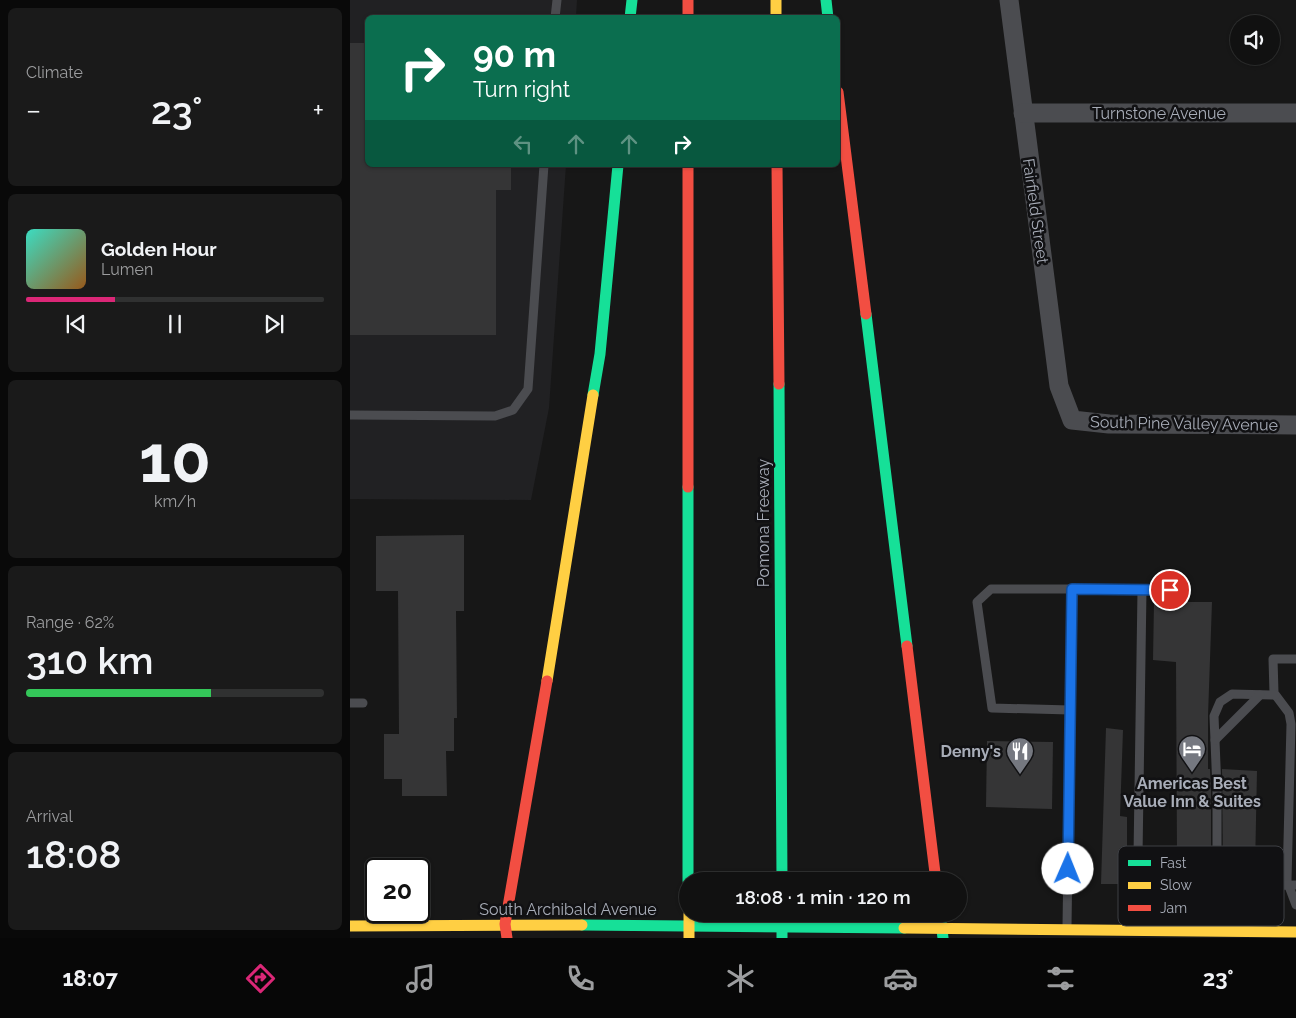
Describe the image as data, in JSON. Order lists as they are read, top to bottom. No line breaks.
{"streets":{"main road":["Pomona Freeway","South Archibald Avenue"],"street":["Turnstone Avenue","Fairfield Street","South Pine Valley Avenue"]},"crossings":[["Turnstone Avenue","Fairfield Street"],["Fairfield Street","South Pine Valley Avenue"]],"places":{"hotel":["Americas Best Value Inn & Suites"],"restaurant":["Denny's"]},"legend":["Fast","Slow","Jam"],"page":{"tile":["Climate",["10","km/h"],["Range · 62%","310 km"],["Arrival","18:08"]],"turn":["90 m","Turn right"],"heat":["−","23°","+"],"song":["Golden Hour","Lumen"],"limit":"20","trip":"18:08 · 1 min · 120 m","tabs":["18:07","23°"]}}
